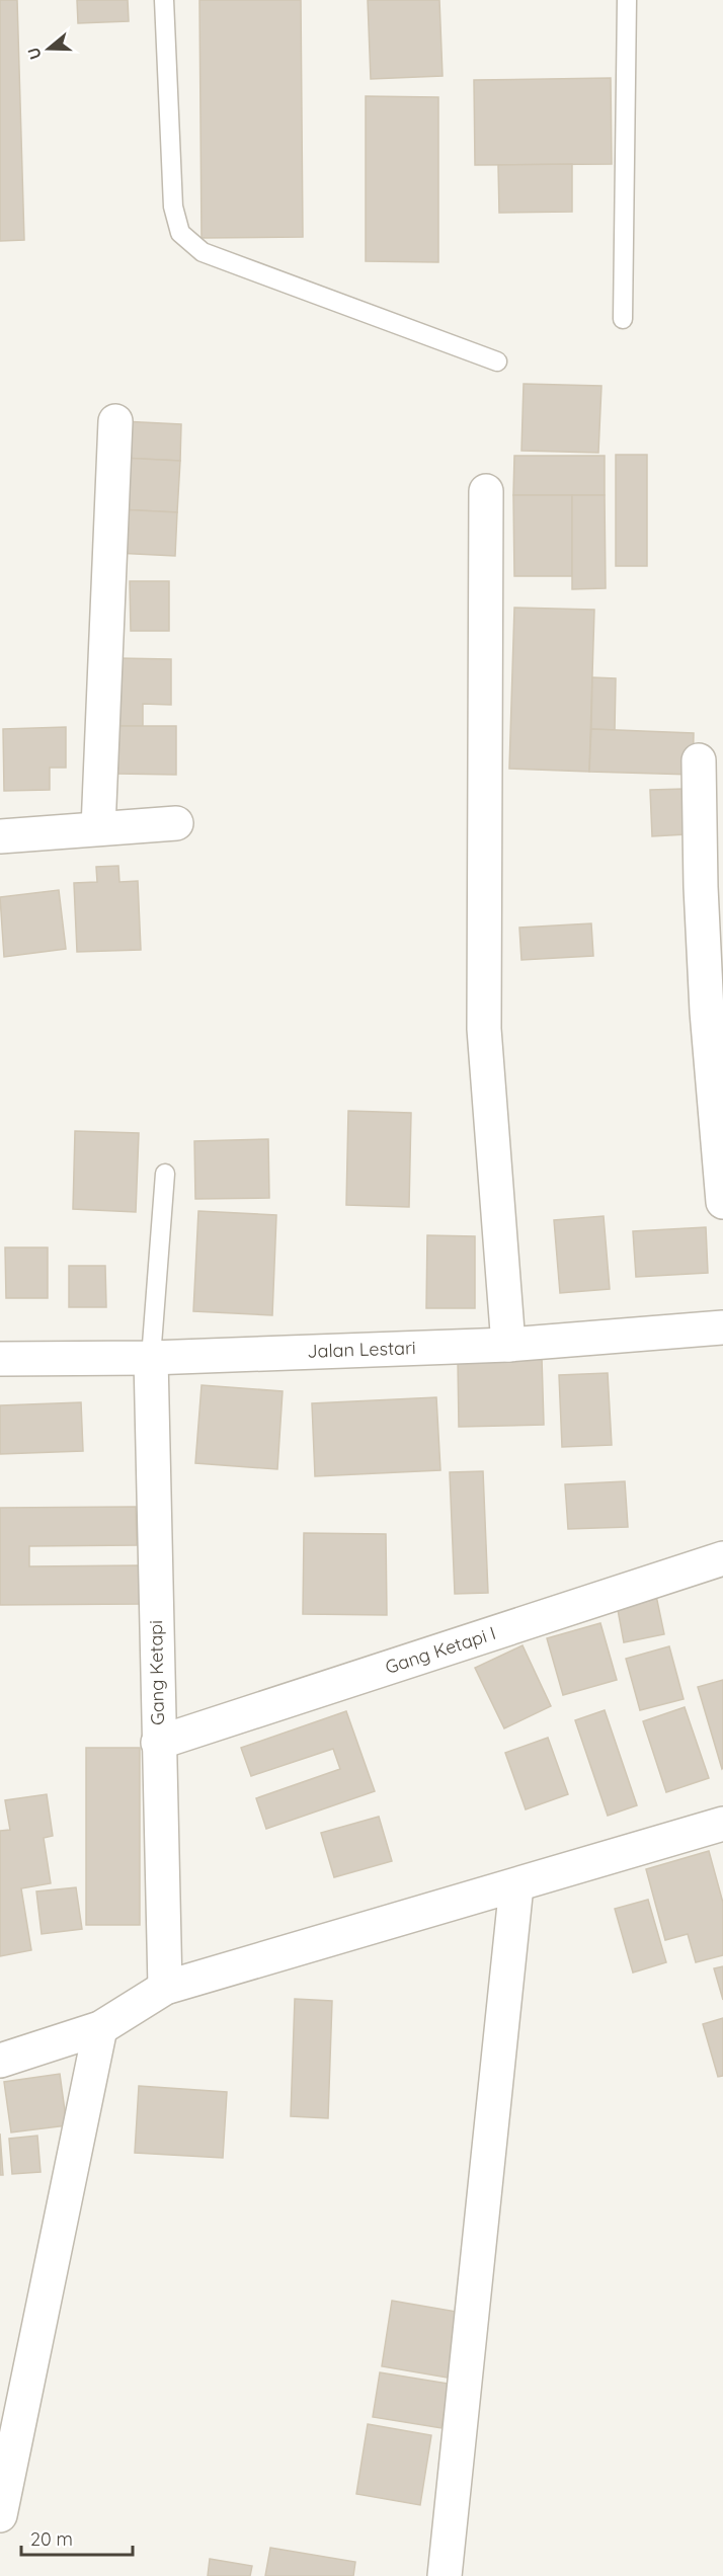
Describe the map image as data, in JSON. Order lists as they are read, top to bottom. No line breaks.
{"streets":{"street":["Jalan Lestari","Gang Ketapi I","Gang Ketapi"]},"crossings":[["Jalan Lestari","Gang Ketapi"],["Gang Ketapi I","Gang Ketapi"]],"scale_bar":"20 m","north":"left"}
